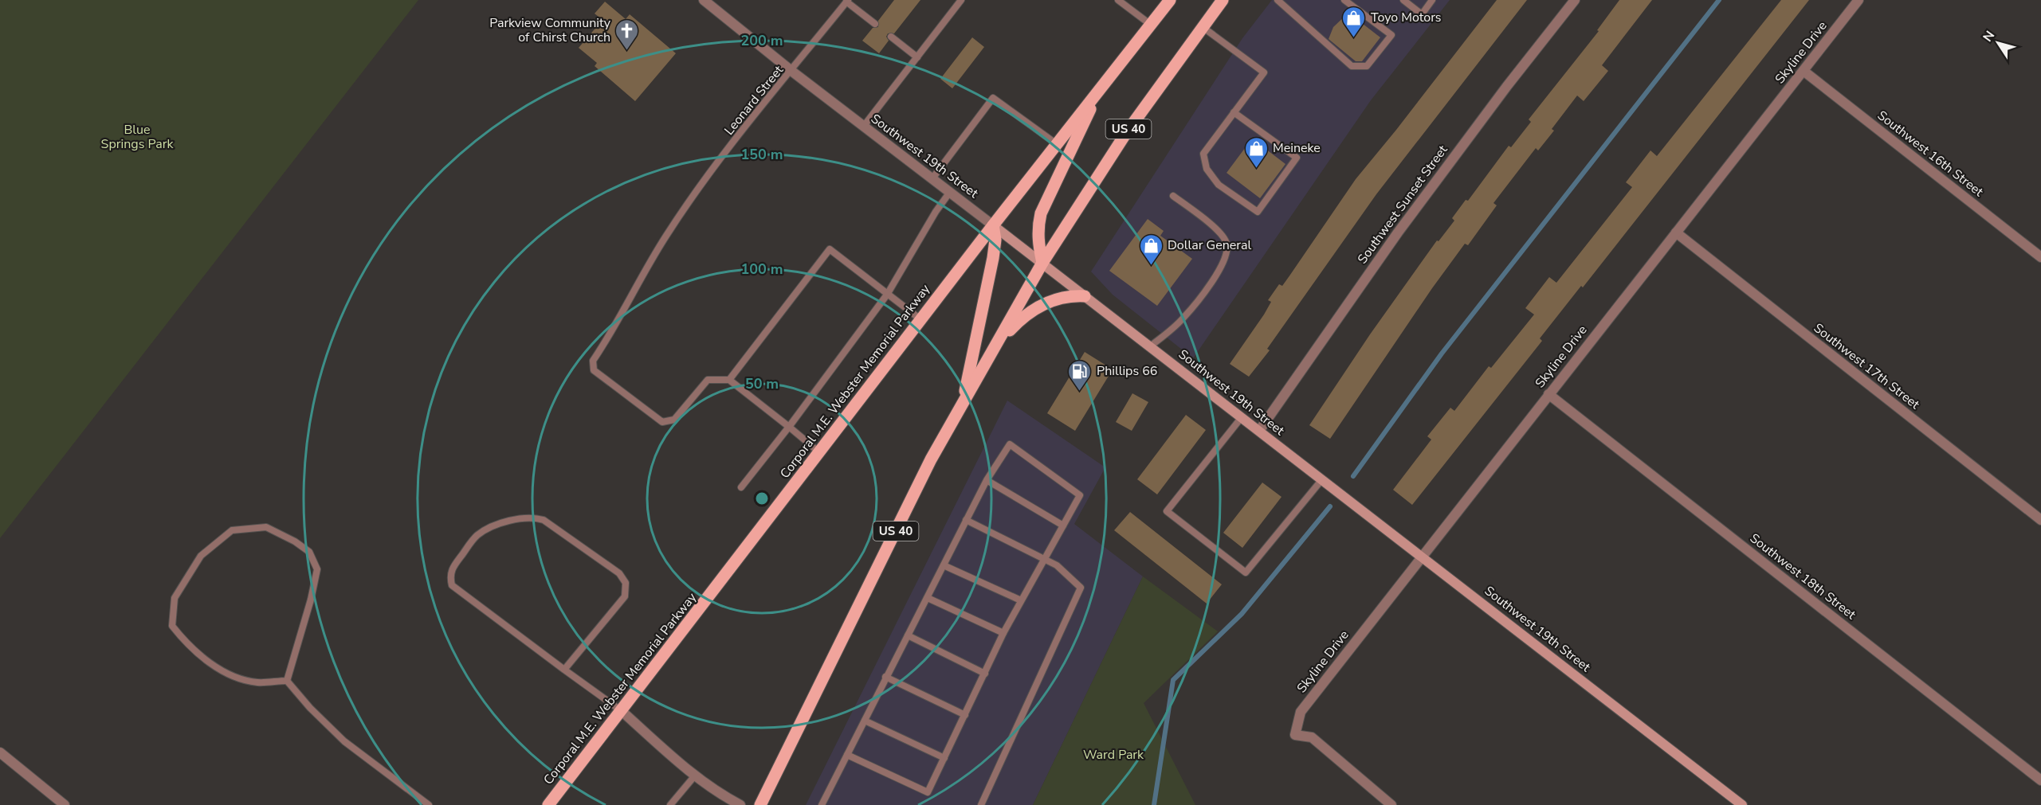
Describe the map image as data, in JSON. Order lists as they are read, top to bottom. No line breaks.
{"streets":{"main road":["US 40","Corporal M.E. Webster Memorial Parkway"],"street":["Skyline Drive","Southwest 16th Street","Southwest 19th Street","Southwest Sunset Street","Southwest 17th Street","Southwest 18th Street"],"lane":["Leonard Street"]},"crossings":[["Skyline Drive","Southwest 16th Street"],["Skyline Drive","Southwest 19th Street"],["Skyline Drive","Southwest 17th Street"],["Skyline Drive","Southwest 18th Street"],["Leonard Street","Southwest 19th Street"],["US 40","Southwest 19th Street"],["Southwest 19th Street","Southwest Sunset Street"],["Southwest 19th Street","Corporal M.E. Webster Memorial Parkway"]],"parks":["Blue Springs Park","Ward Park"],"places":{"shop":["Toyo Motors","Meineke","Dollar General"],"church":["Parkview Community of Chirst Church"],"fuel station":["Phillips 66"]},"north":"top left","rings":["200 m","150 m","100 m","50 m"]}
